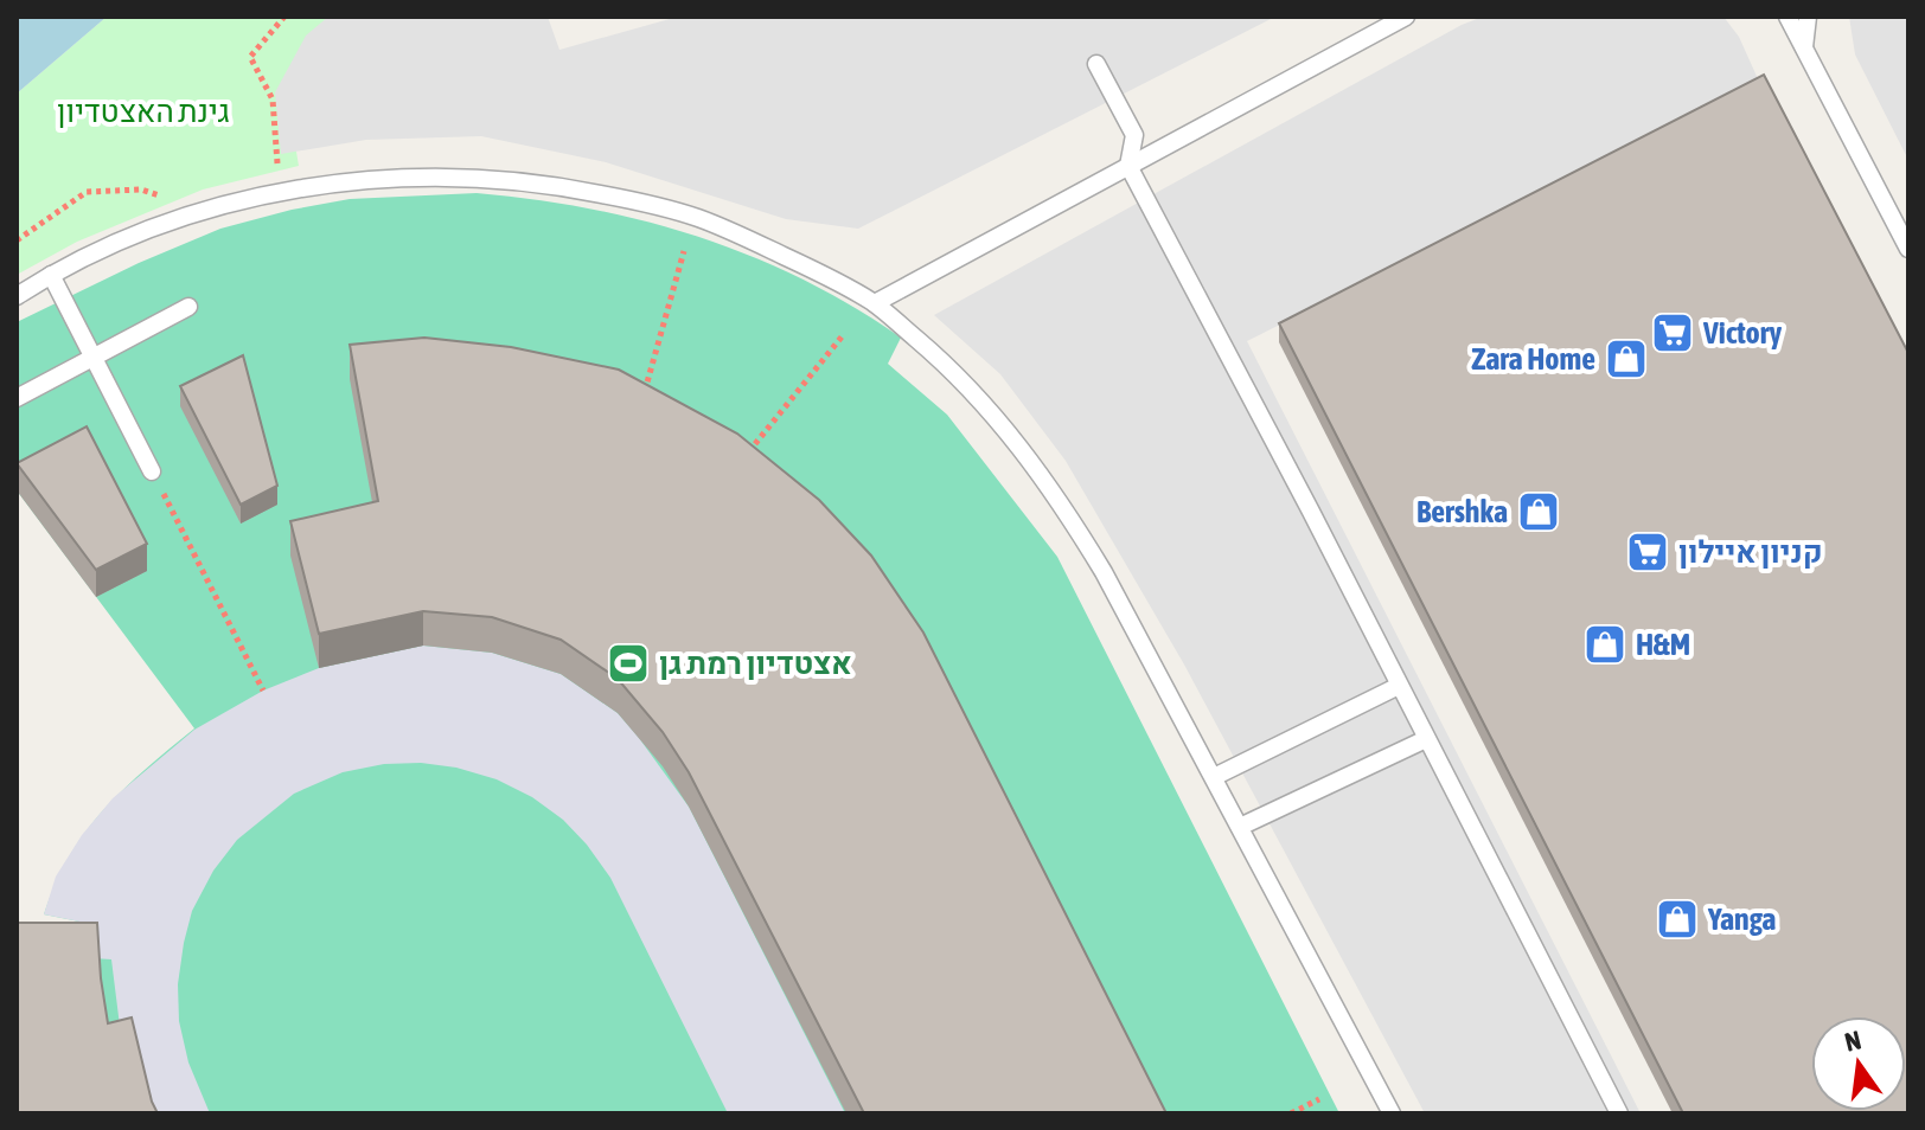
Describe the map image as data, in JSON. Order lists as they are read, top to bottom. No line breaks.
{"parks":["גינת האצטדיון"],"places":{"supermarket":["Victory","קניון איילון"],"shop":["Zara Home","Bershka","H&M","Yanga"],"sports":["אצטדיון רמת גן"]},"north":"top"}
